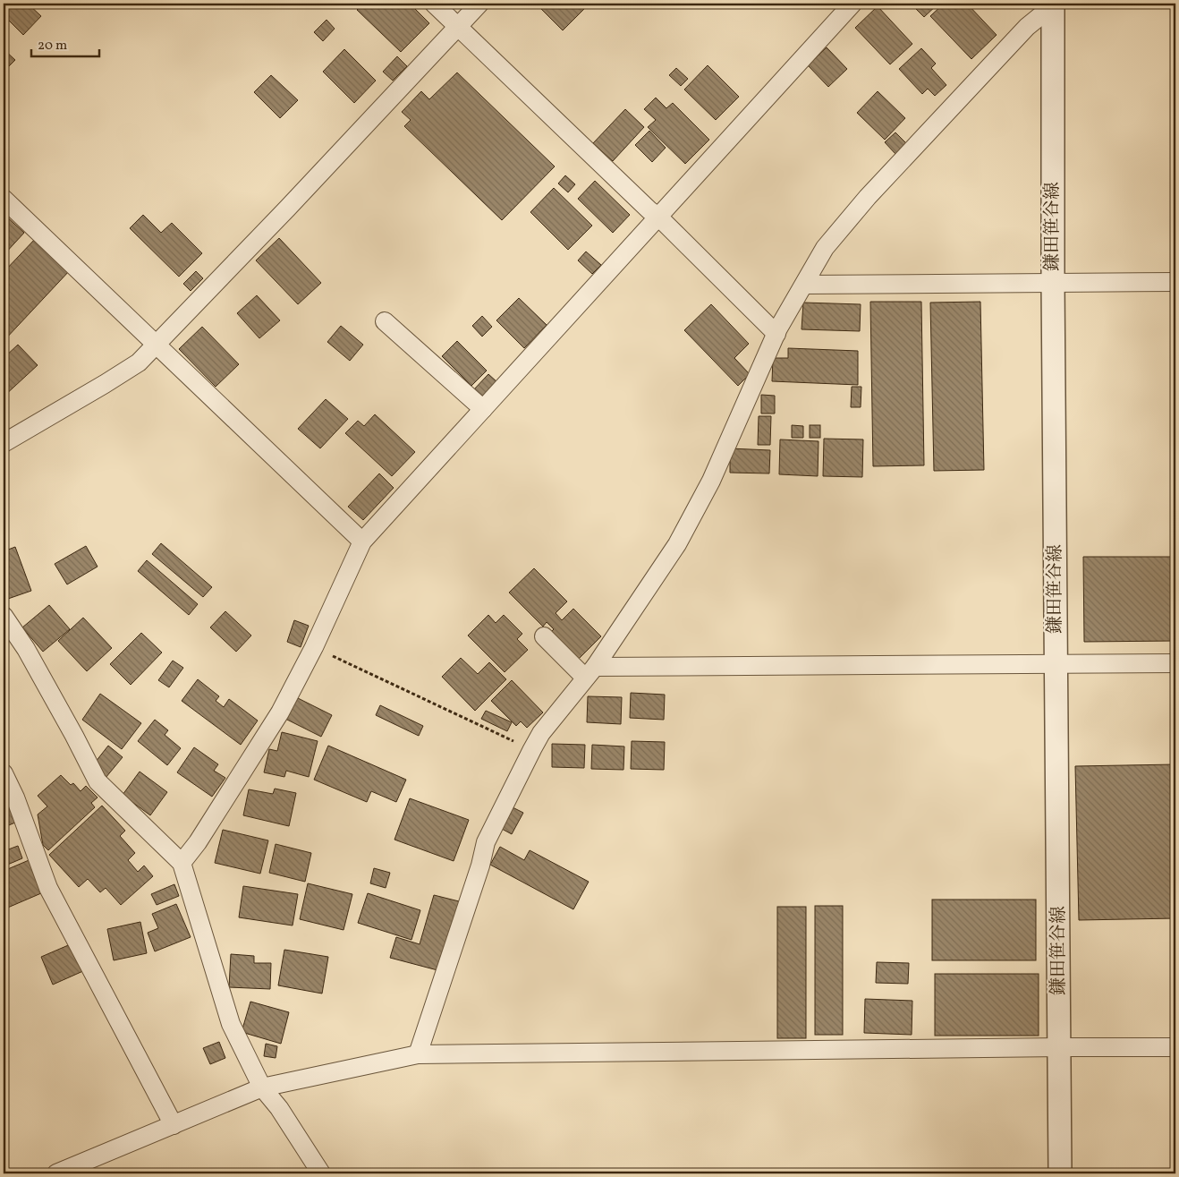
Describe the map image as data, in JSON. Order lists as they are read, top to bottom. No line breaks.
{"streets":{"street":["鎌田笹谷線"]},"scale_bar":"20 m"}
